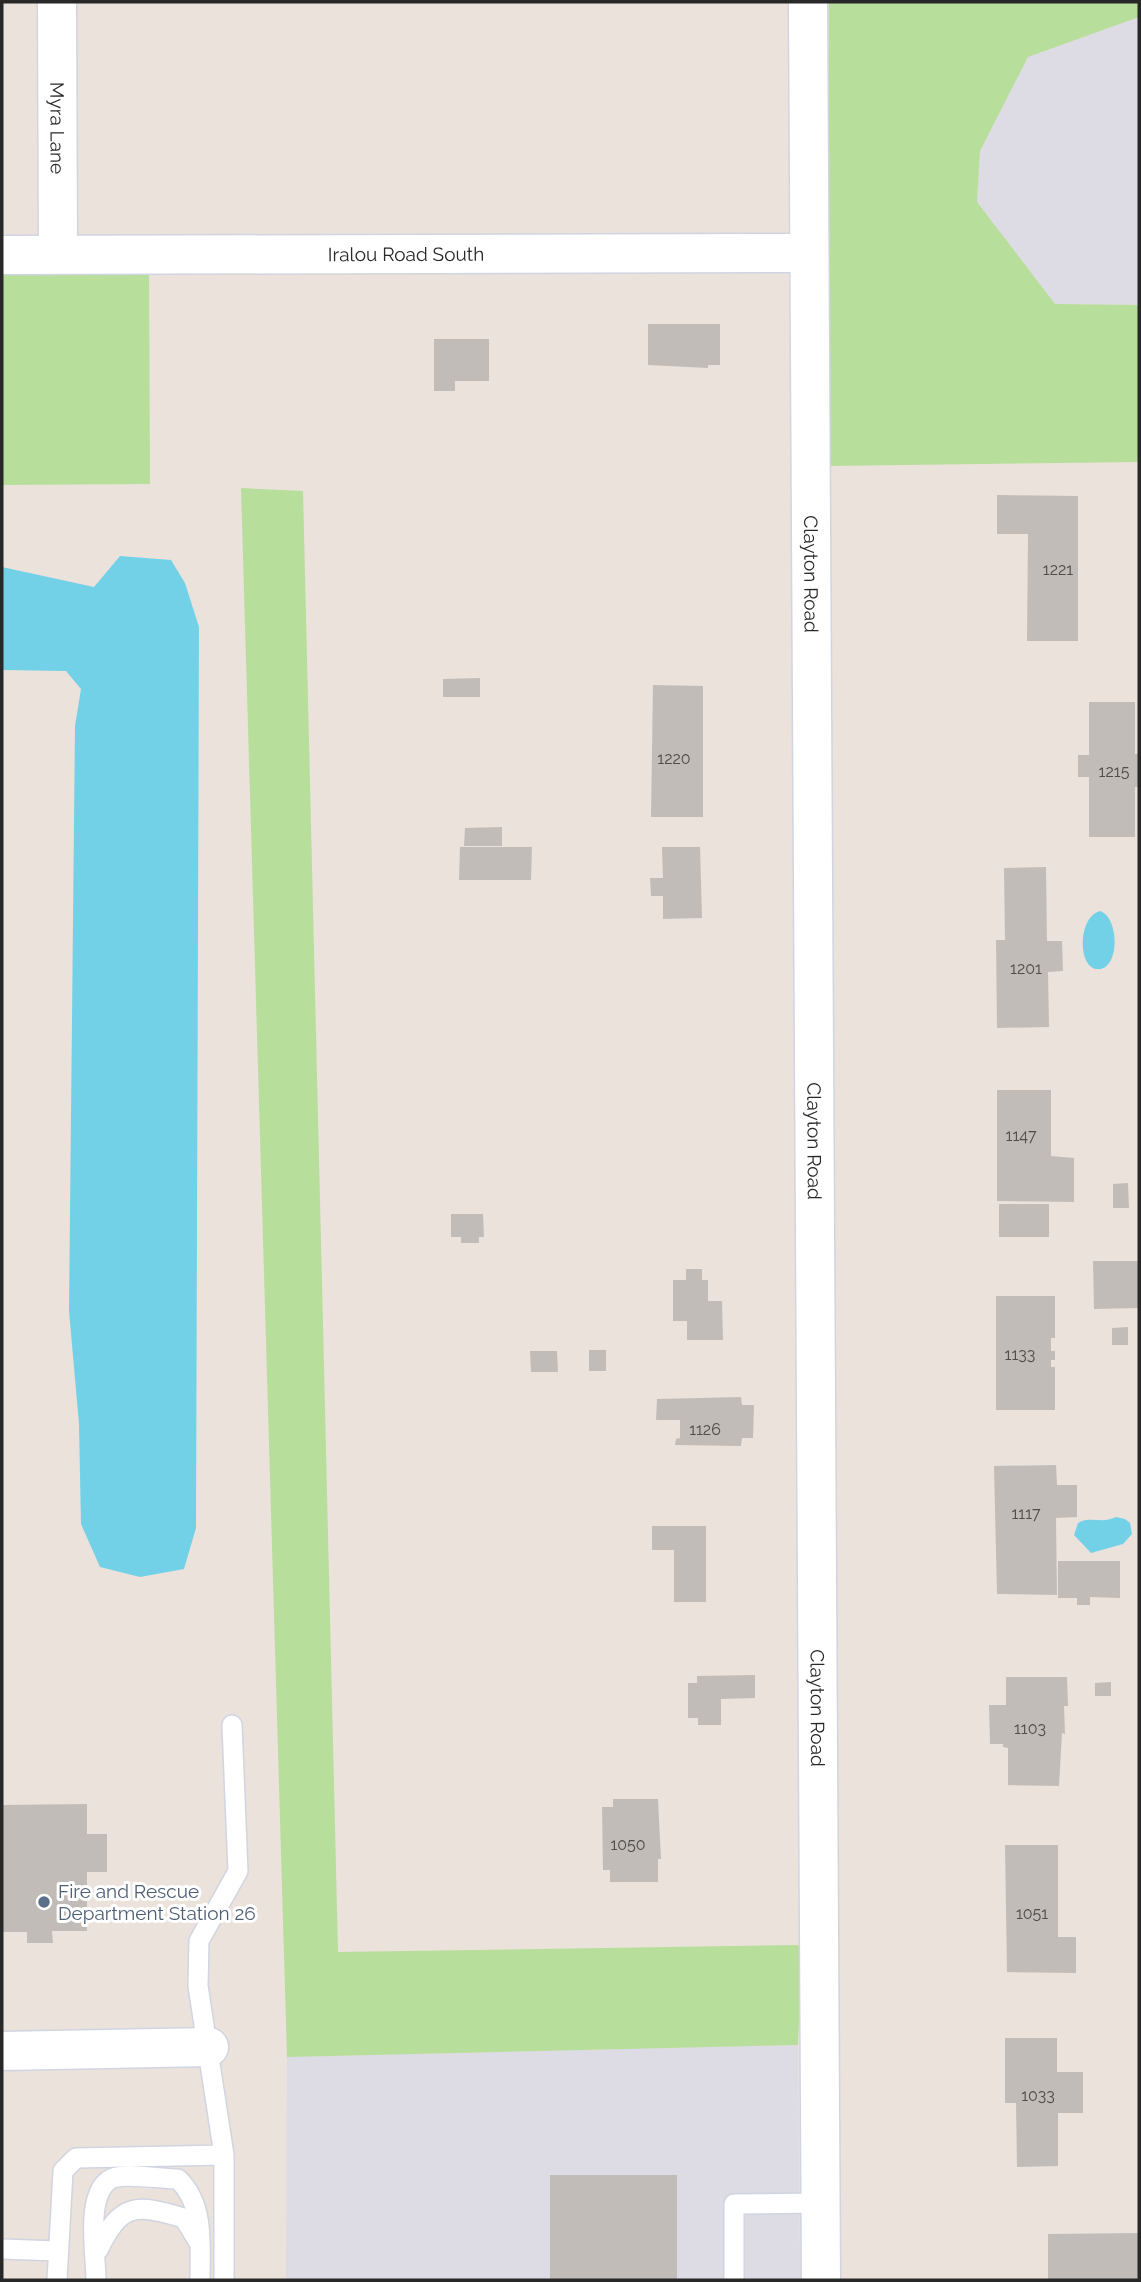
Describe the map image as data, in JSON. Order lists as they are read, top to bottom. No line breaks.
{"streets":{"street":["Myra Lane","Iralou Road South","Clayton Road"]},"crossings":[["Myra Lane","Iralou Road South"],["Iralou Road South","Clayton Road"]],"places":["Fire and Rescue Department Station 26"],"house_numbers":["1221","1220","1215","1201","1147","1133","1126","1117","1103","1050","1051","1033"]}
